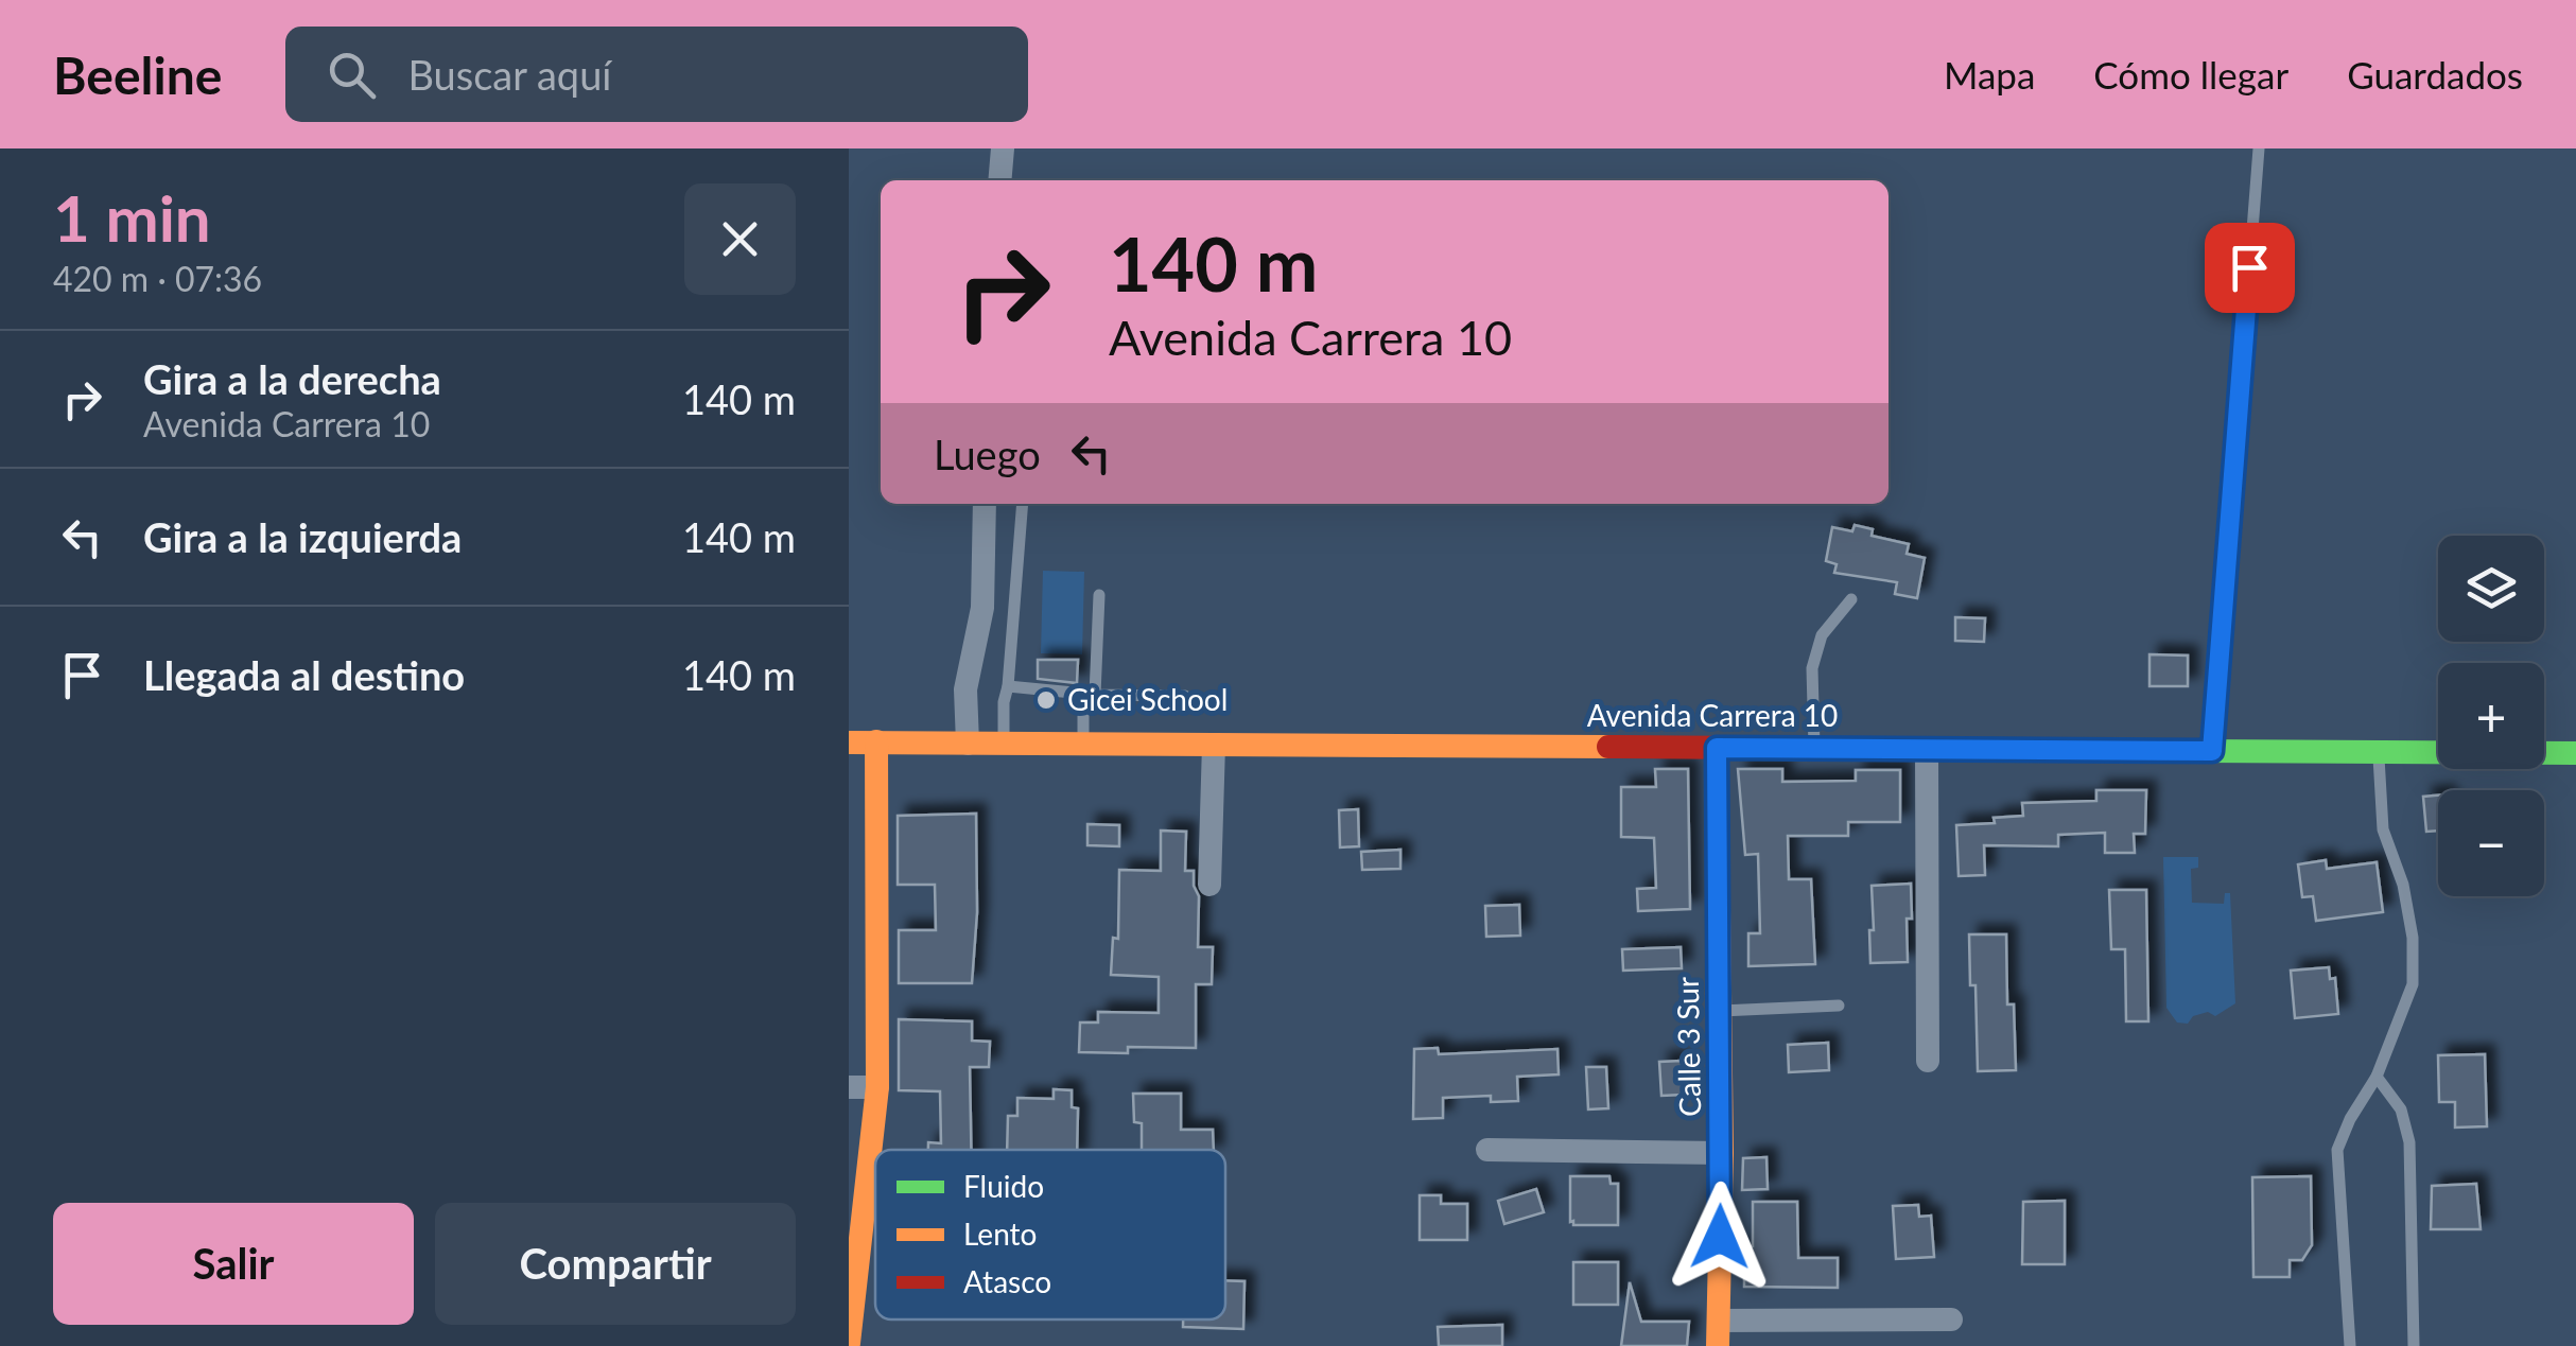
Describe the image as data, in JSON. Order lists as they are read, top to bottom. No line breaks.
{"streets":{"street":["Avenida Carrera 10","Calle 3 Sur"]},"crossings":[["Avenida Carrera 10","Calle 3 Sur"]],"places":["Gicei School"],"legend":["Fluido","Lento","Atasco"],"page":{"header":"Beeline","search":"Buscar aquí","nav":["Mapa","Cómo llegar","Guardados"],"heading":["1 min","420 m · 07:36"],"turn":["140 m","Avenida Carrera 10"],"list":[{"name":"Gira a la derecha","note":"Avenida Carrera 10","value":"140 m"},{"name":"Gira a la izquierda","value":"140 m"},{"name":"Llegada al destino","value":"140 m"}],"then":"Luego","map_buttons":["+","−"],"buttons":["Salir","Compartir"]}}
